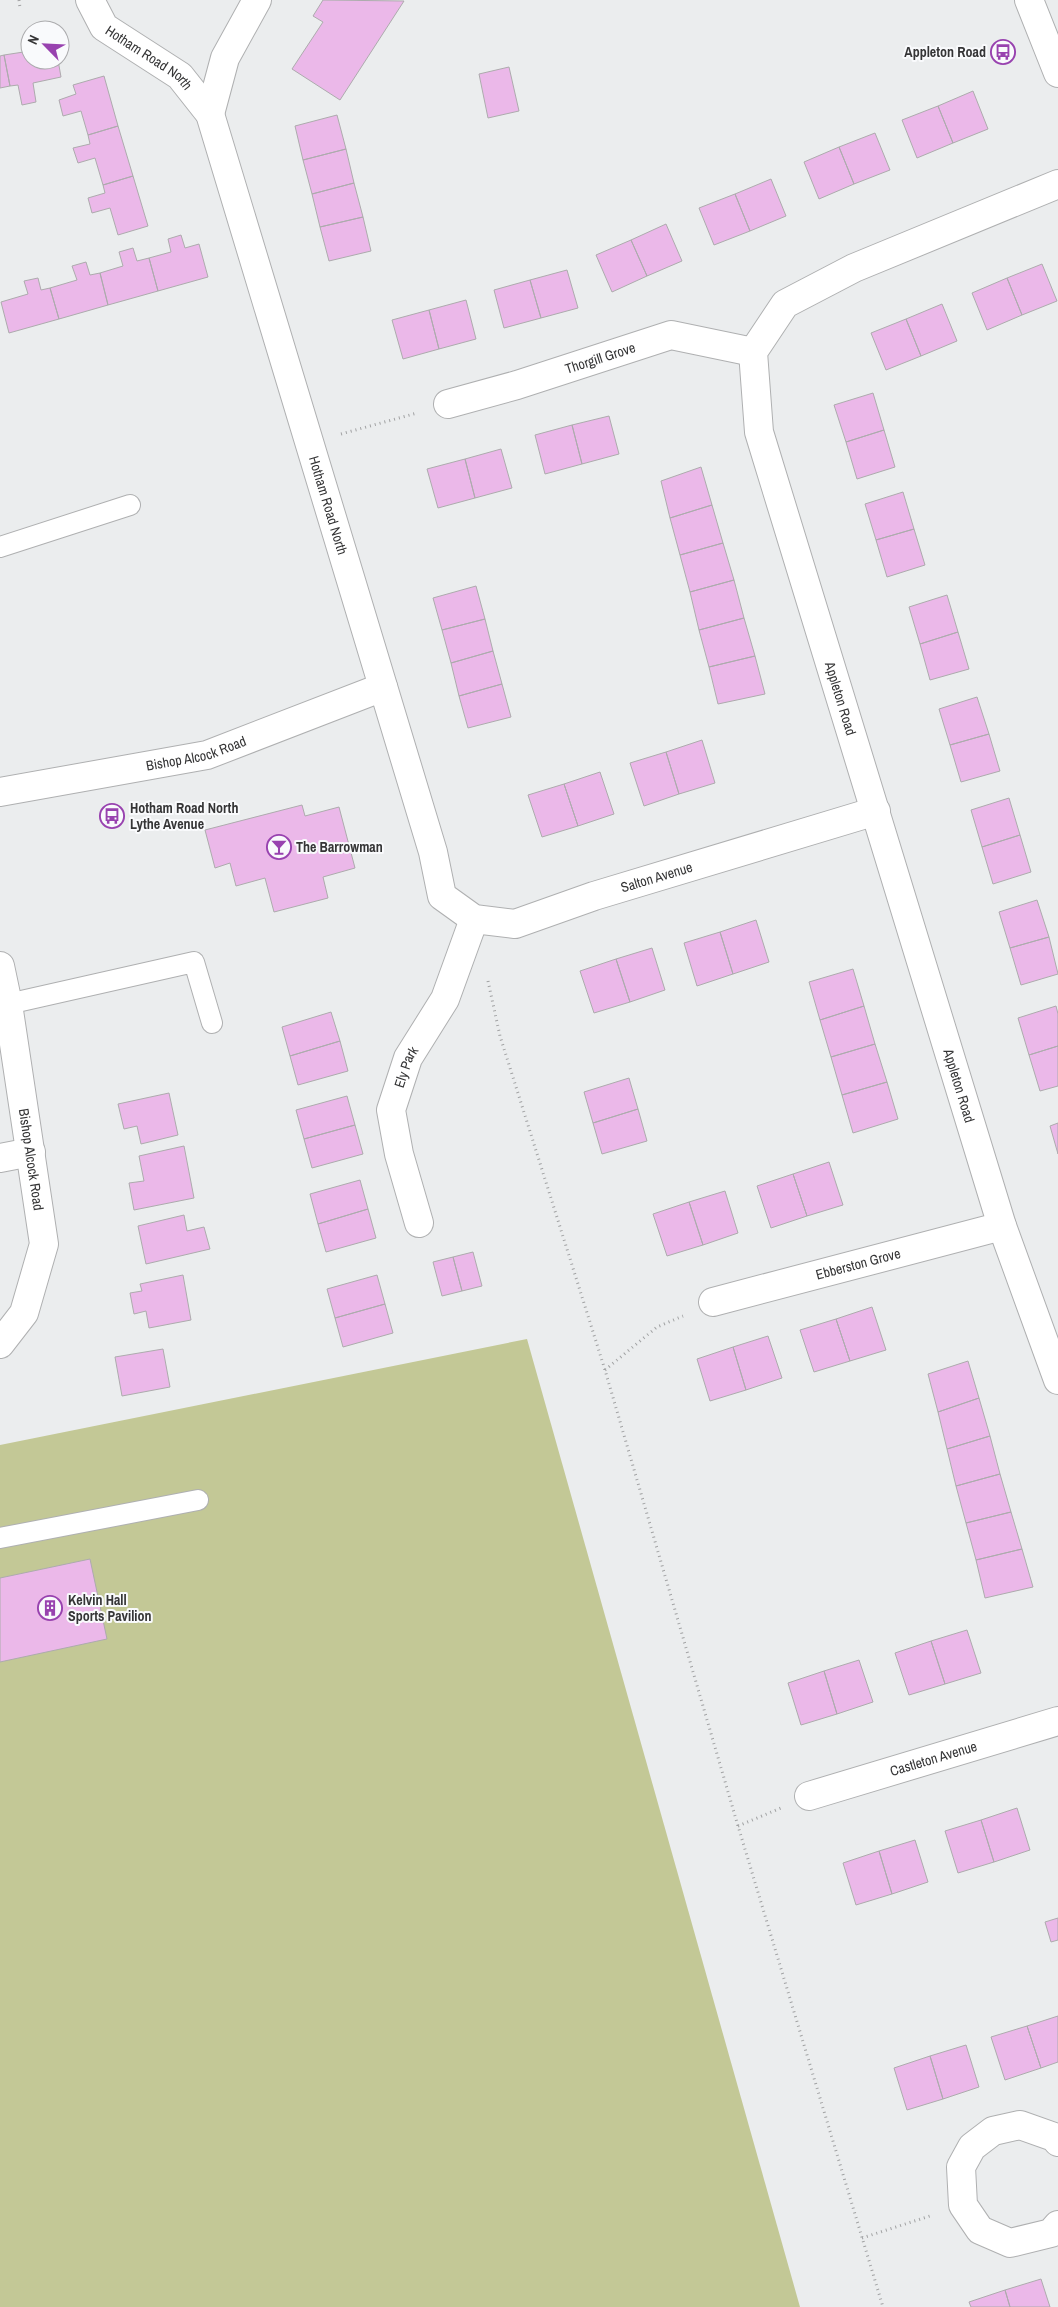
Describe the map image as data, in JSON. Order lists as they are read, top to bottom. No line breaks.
{"streets":{"street":["Hotham Road North","Thorgill Grove","Appleton Road","Bishop Alcock Road","Salton Avenue","Ely Park","Ebberston Grove","Castleton Avenue"]},"crossings":[["Hotham Road North","Bishop Alcock Road"],["Hotham Road North","Salton Avenue"],["Thorgill Grove","Appleton Road"],["Appleton Road","Salton Avenue"],["Appleton Road","Ebberston Grove"],["Salton Avenue","Ely Park"]],"places":{"bus stop":["Appleton Road","Hotham Road North Lythe Avenue"],"bar":["The Barrowman"],"building":["Kelvin Hall Sports Pavilion"]},"north":"top left"}
